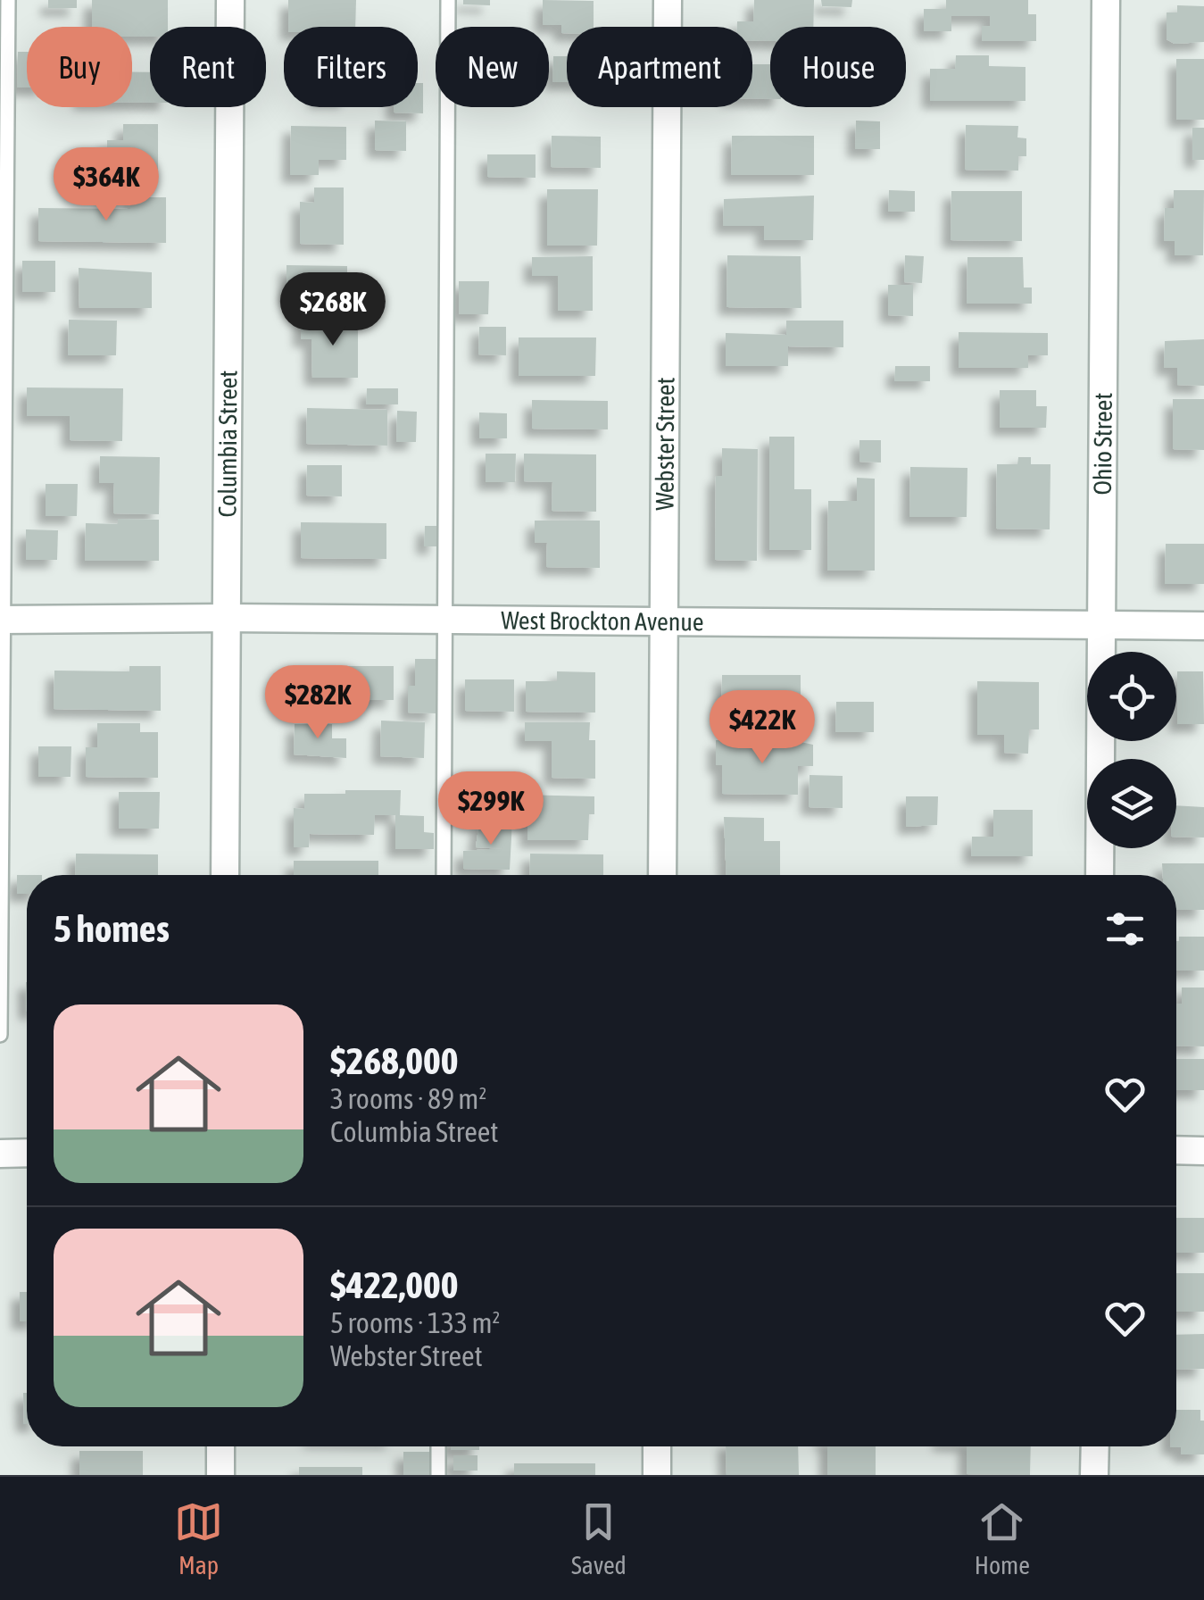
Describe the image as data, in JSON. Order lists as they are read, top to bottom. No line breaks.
{"streets":{"street":["Columbia Street","Webster Street","Ohio Street","West Brockton Avenue"]},"crossings":[["Columbia Street","West Brockton Avenue"],["Webster Street","West Brockton Avenue"],["Ohio Street","West Brockton Avenue"]],"page":{"chip":["Buy","Rent","Filters","New","Apartment","House"],"price":["$364K","$268K","$282K","$422K","$299K"],"heading":"5 homes","list":[{"name":"$268,000","note":"3 rooms · 89 m² · Columbia Street"},{"name":"$422,000","note":"5 rooms · 133 m² · Webster Street"}],"tabs":["Map","Saved","Home"]}}
